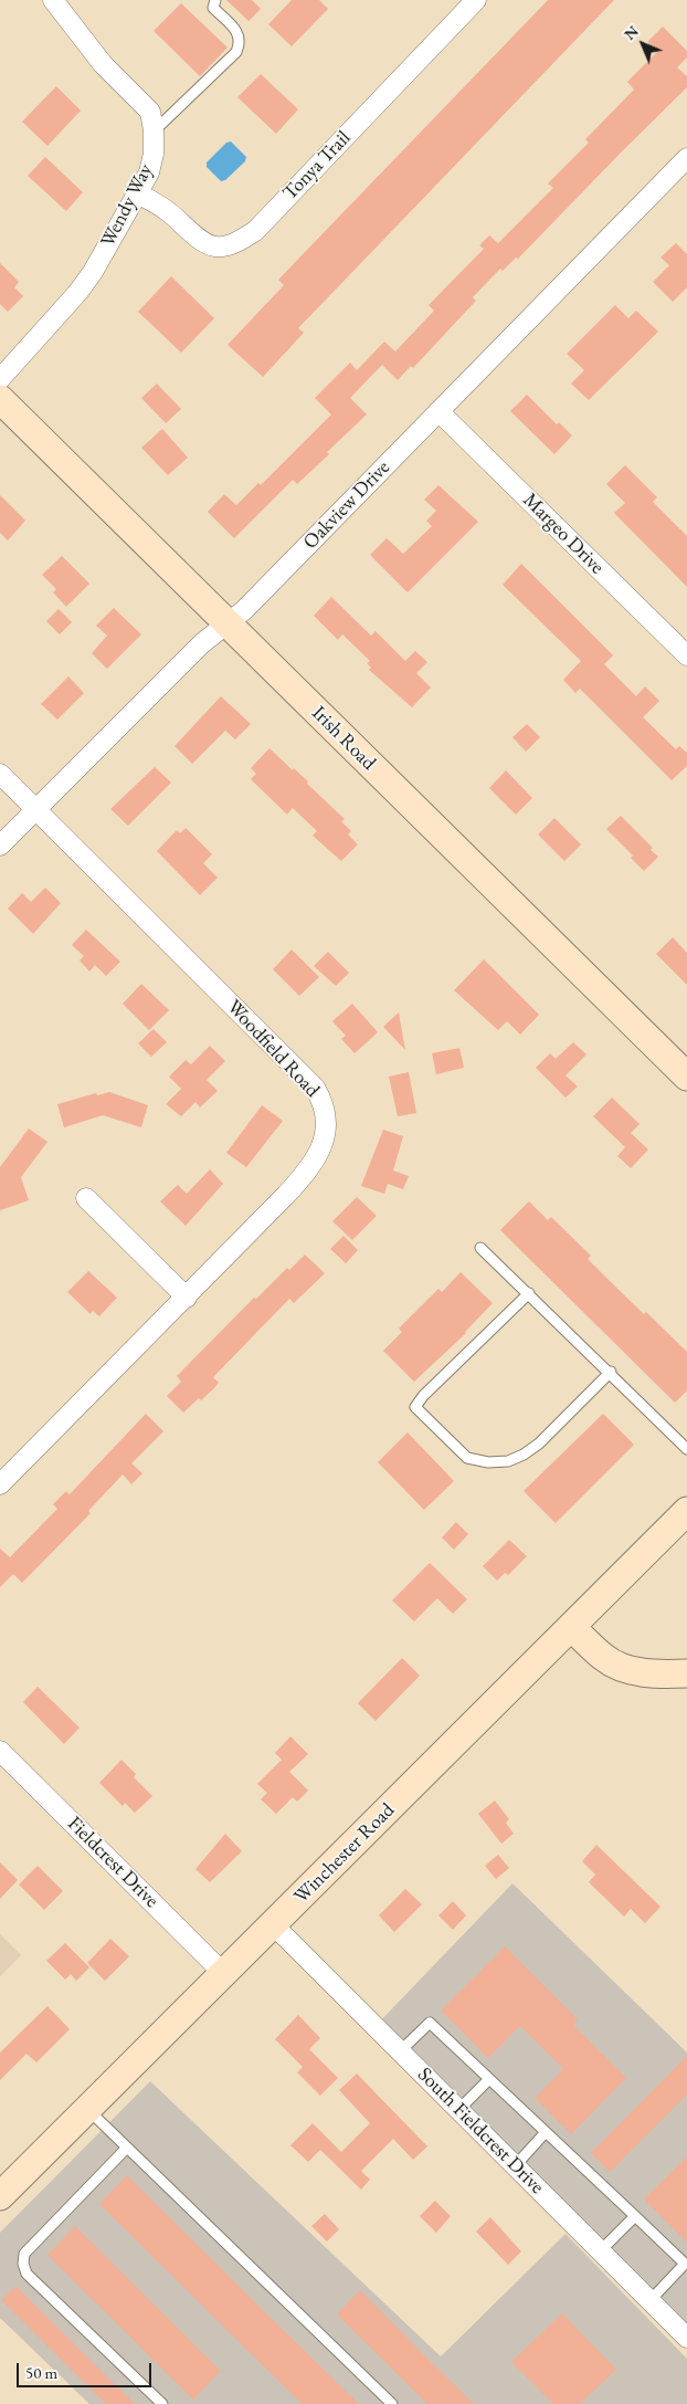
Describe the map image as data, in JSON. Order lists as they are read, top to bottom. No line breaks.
{"streets":{"street":["Tonya Trail","Wendy Way","Oakview Drive","Margeo Drive","Irish Road","Woodfield Road","Winchester Road","Fieldcrest Drive","South Fieldcrest Drive"]},"crossings":[["Tonya Trail","Wendy Way"],["Oakview Drive","Margeo Drive"],["Oakview Drive","Irish Road"],["Oakview Drive","Woodfield Road"],["Winchester Road","Fieldcrest Drive"],["Winchester Road","South Fieldcrest Drive"]],"scale_bar":"50 m","north":"top left"}
